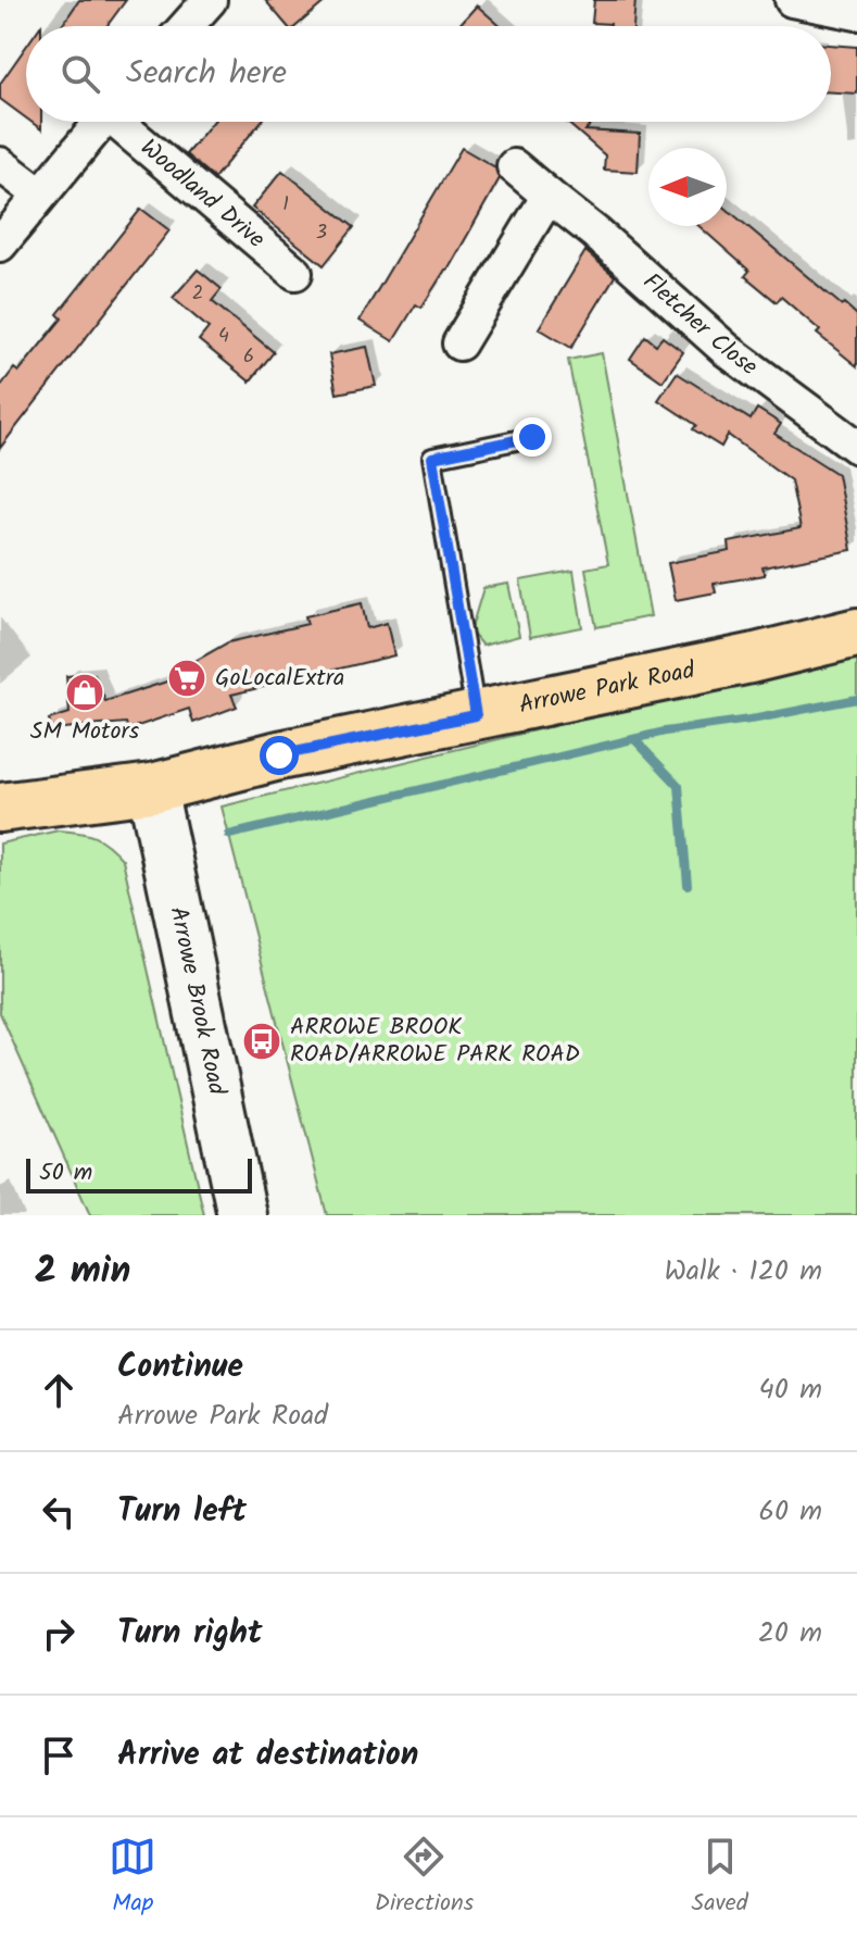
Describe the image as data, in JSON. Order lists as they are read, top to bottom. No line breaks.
{"streets":{"main road":["Arrowe Park Road"],"street":["Woodland Drive","Fletcher Close","Arrowe Brook Road"]},"crossings":[["Arrowe Park Road","Arrowe Brook Road"]],"places":{"supermarket":["GoLocalExtra"],"shop":["SM Motors"],"bus stop":["ARROWE BROOK ROAD/ARROWE PARK ROAD"]},"house_numbers":["1","3","2","4","6"],"scale_bar":"50 m","north":"left","page":{"search":"Search here","scale":"50 m","heading":["2 min","Walk · 120 m"],"list":[["Continue","Arrowe Park Road","40 m"],["Turn left","60 m"],["Turn right","20 m"],"Arrive at destination"],"nav":["Map","Directions","Saved"]}}
